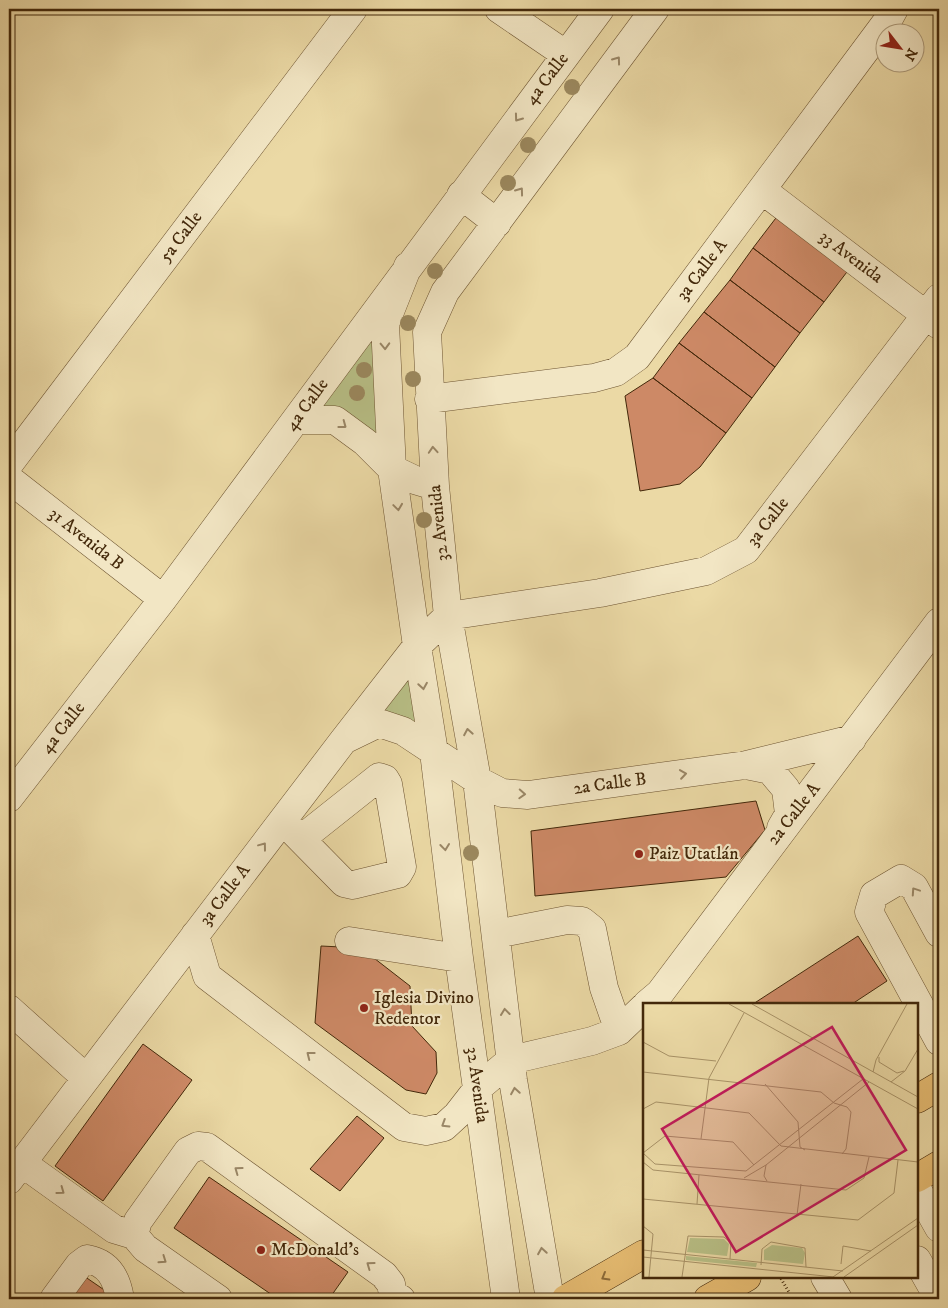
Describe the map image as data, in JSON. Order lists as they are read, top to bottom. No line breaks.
{"streets":{"street":["4a Calle","5a Calle","33 Avenida","3a Calle A","3a Calle","32 Avenida","31 Avenida B","2a Calle B","2a Calle A"]},"crossings":[["4a Calle","32 Avenida"],["4a Calle","31 Avenida B"],["33 Avenida","3a Calle A"],["33 Avenida","3a Calle"],["3a Calle A","3a Calle"],["3a Calle A","32 Avenida"],["3a Calle","32 Avenida"],["32 Avenida","2a Calle B"],["2a Calle B","2a Calle A"]],"one_way":["2a Calle B"],"places":["Paiz Utatlán","Iglesia Divino Redentor","McDonald's"],"north":"bottom right"}
